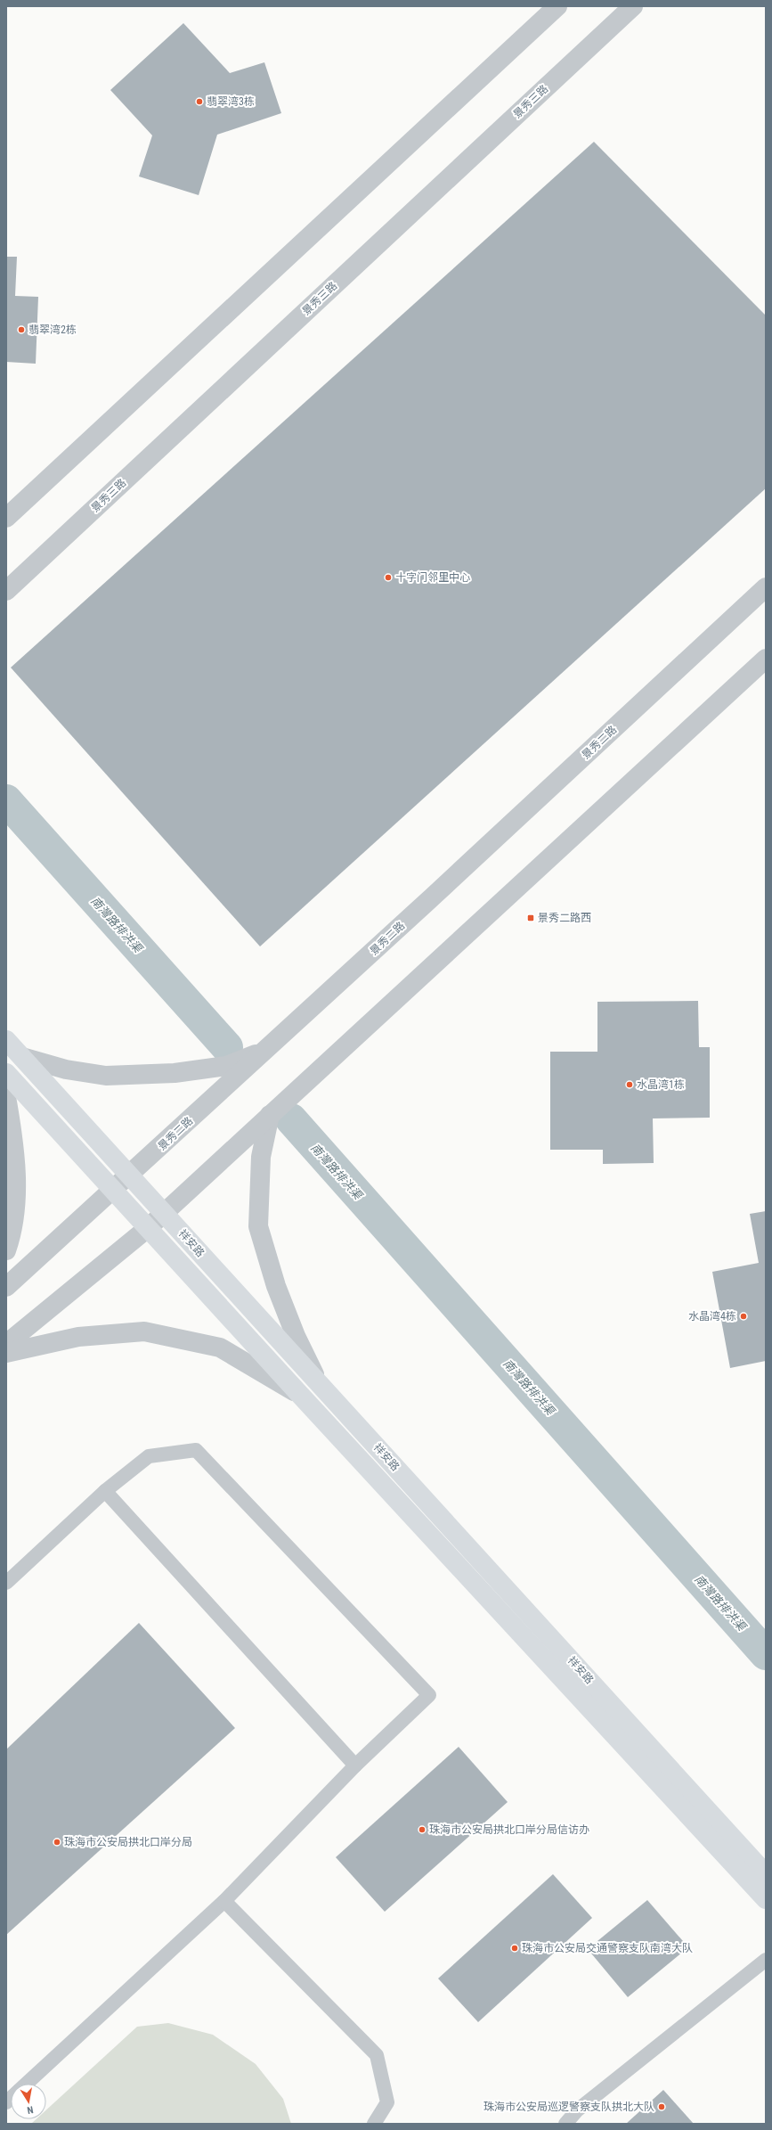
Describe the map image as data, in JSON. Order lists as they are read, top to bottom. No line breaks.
{"streets":{"main road":["祥安路"],"street":["景秀三路","景秀二路"]},"crossings":[["景秀二路","祥安路"]],"water":["南灣路排洪渠"],"places":{"other":["翡翠湾3栋","翡翠湾2栋","十字门邻里中心","水晶湾1栋","水晶湾4栋","珠海市公安局拱北口岸分局信访办","珠海市公安局拱北口岸分局","珠海市公安局交通警察支队南湾大队","珠海市公安局巡逻警察支队拱北大队"],"transit":["景秀二路西"]},"north":"bottom"}
